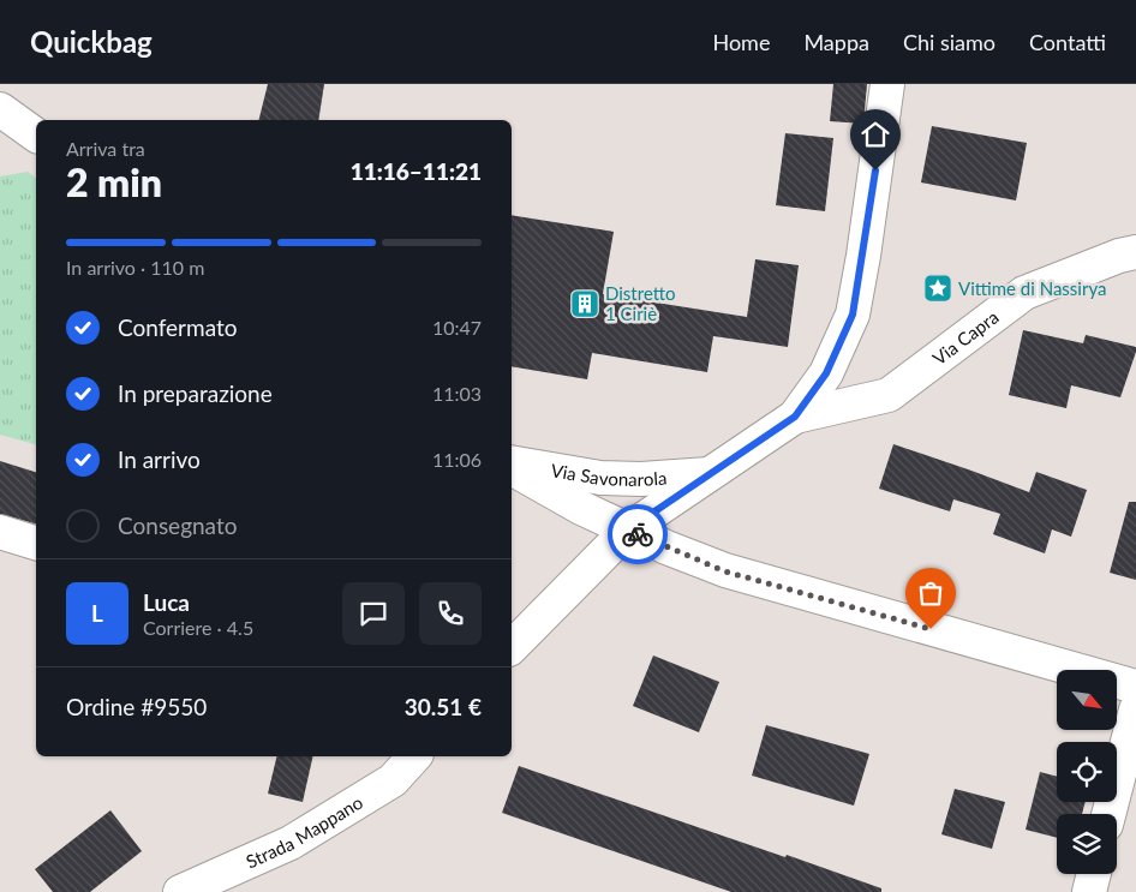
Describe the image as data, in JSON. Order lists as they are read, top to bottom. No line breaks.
{"streets":{"street":["Via Capra","Via Savonarola","Strada Mappano"]},"crossings":[["Via Capra","Via Savonarola"]],"places":{"place":["Vittime di Nassirya"],"building":["Distretto 1 Ciriè"]},"north":"bottom right","page":{"header":"Quickbag","nav":["Home","Mappa","Chi siamo","Contatti"],"heading":["2 min","Arriva tra","11:16–11:21"],"panel":["Luca","Corriere · 4.5","Ordine #9550","30.51 €"],"bar":"In arrivo · 110 m","list":[["Confermato","10:47"],["In preparazione","11:03"],["In arrivo","11:06"],"Consegnato"],"round":"L"}}
